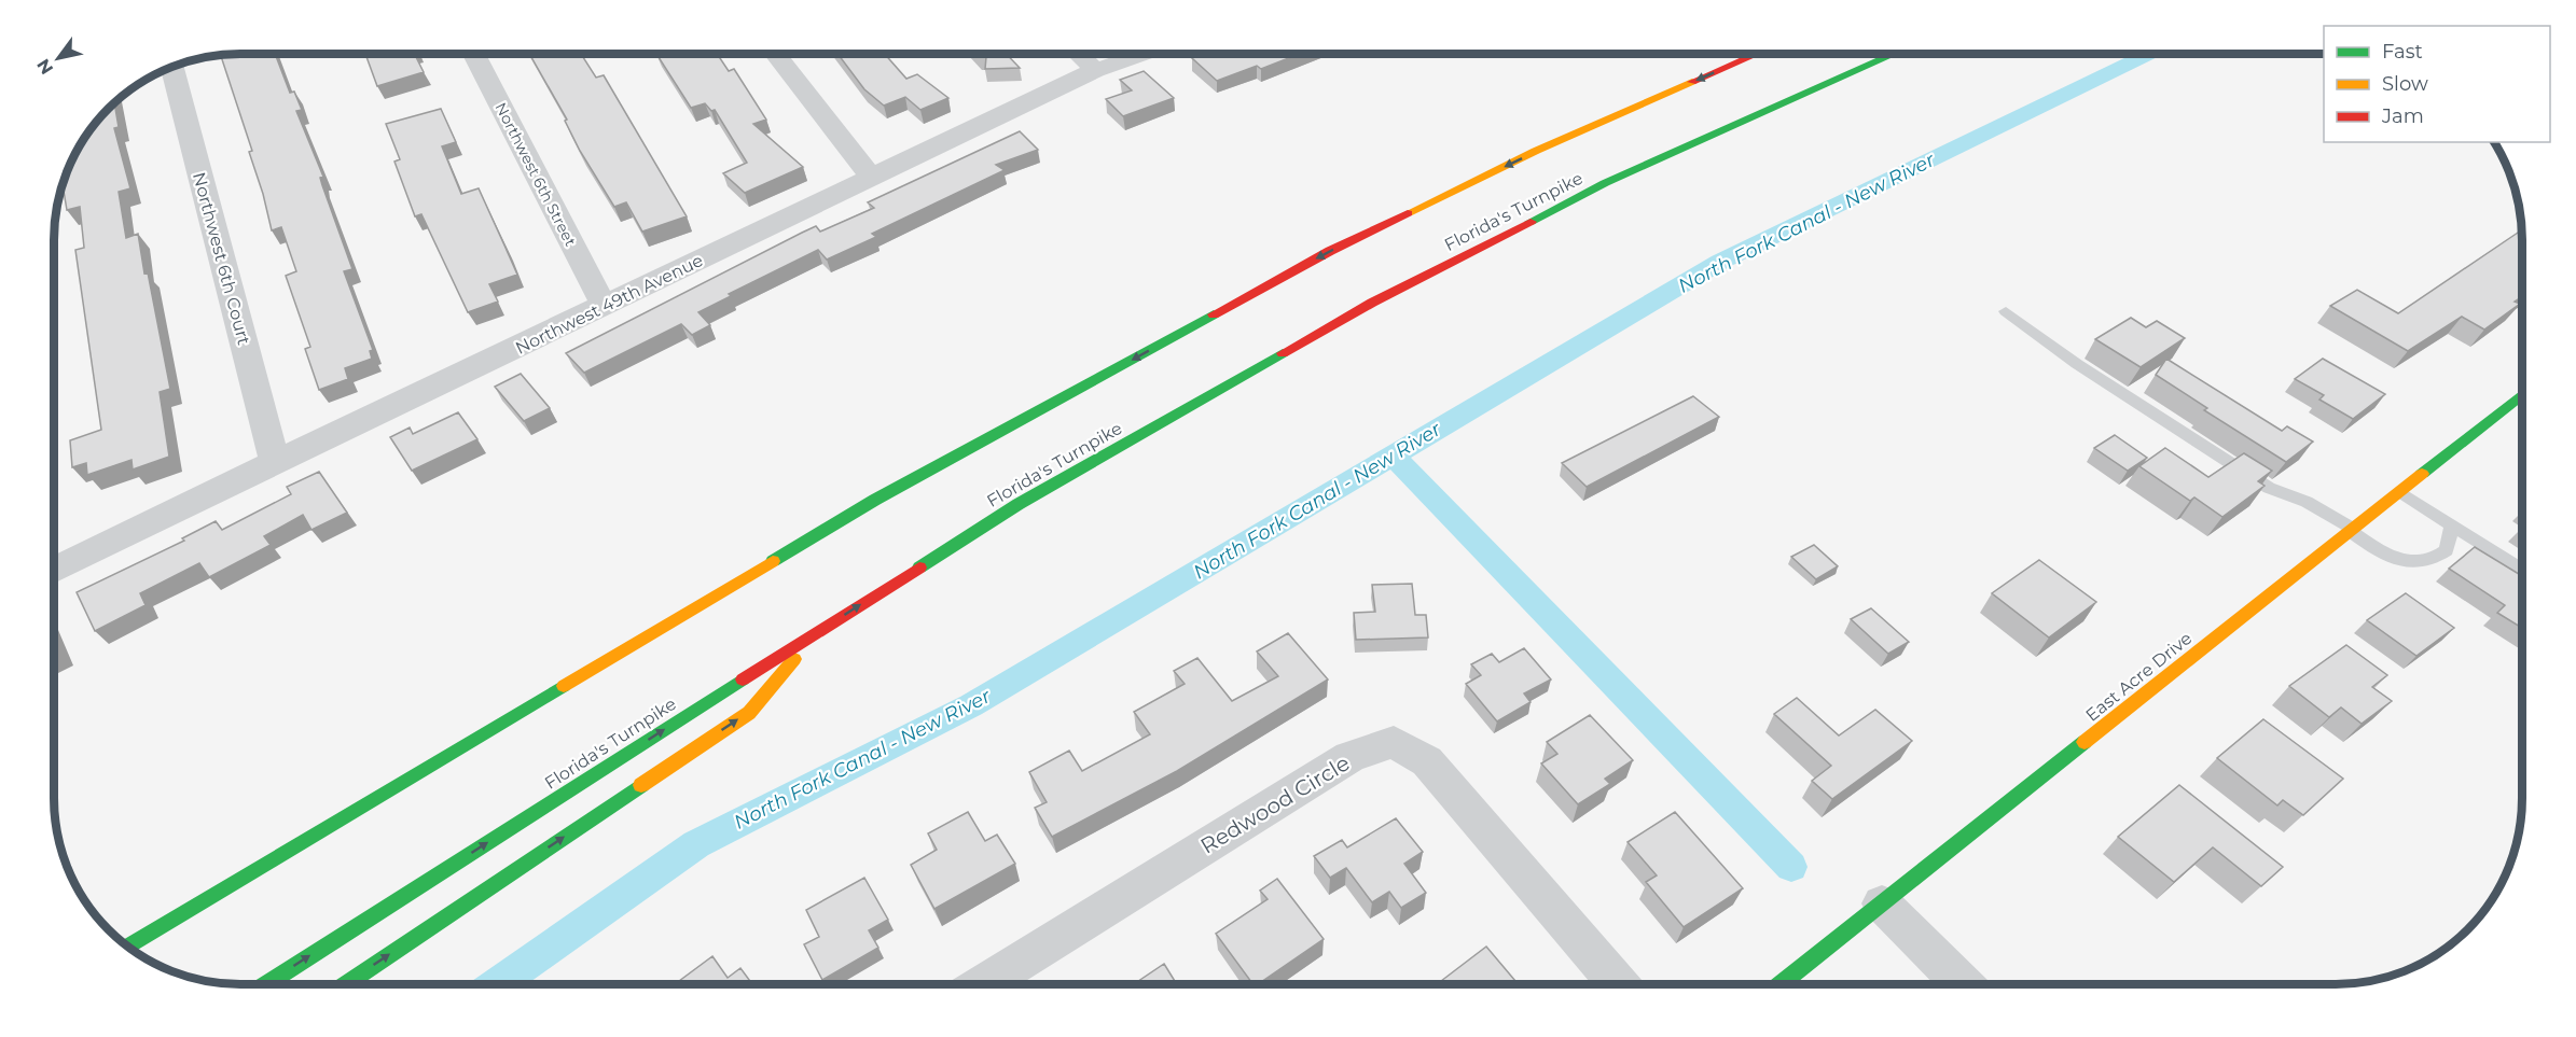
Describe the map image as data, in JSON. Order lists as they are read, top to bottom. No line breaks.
{"streets":{"main road":["Florida's Turnpike","East Acre Drive"],"street":["Northwest 6th Street","Northwest 6th Court","Northwest 49th Avenue","Redwood Circle"]},"crossings":[["Northwest 6th Street","Northwest 49th Avenue"],["Northwest 6th Court","Northwest 49th Avenue"]],"water":["North Fork Canal - New River"],"legend":["Fast","Slow","Jam"],"north":"bottom left"}
